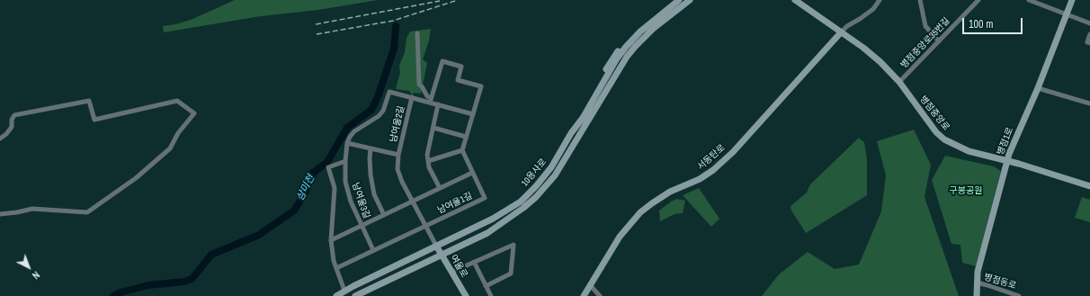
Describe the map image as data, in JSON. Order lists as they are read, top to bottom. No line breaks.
{"streets":{"street":["병점중앙로35번길","병점중앙로","남여울2길","병점1로","서동탄로","10용사로","남여울3길","남여울1길","여울로","병점동로"]},"crossings":[["병점중앙로35번길","병점중앙로"],["병점중앙로","병점1로"],["병점중앙로","서동탄로"],["남여울2길","10용사로"],["남여울2길","남여울3길"],["남여울2길","남여울1길"],["남여울2길","여울로"],["병점1로","병점동로"],["10용사로","여울로"]],"water":["삼미천"],"parks":["구봉공원"],"scale_bar":"100 m","north":"bottom right"}
